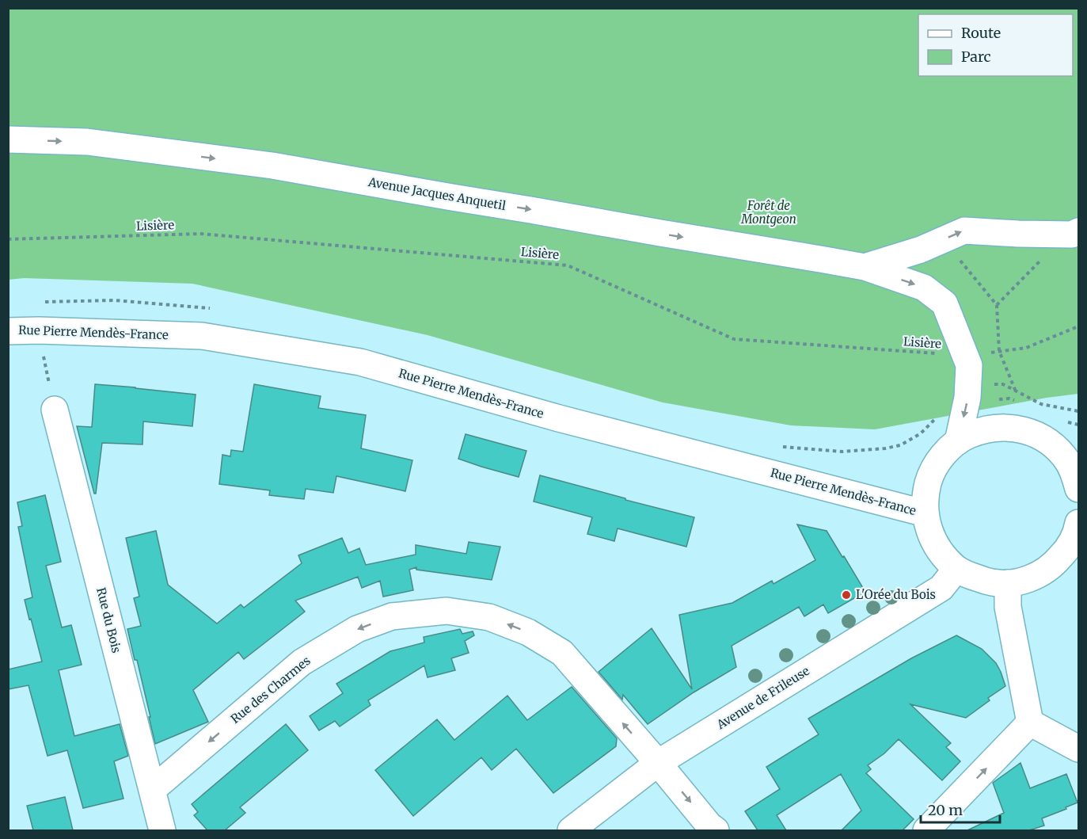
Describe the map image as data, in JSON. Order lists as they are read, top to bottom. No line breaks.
{"streets":{"street":["Avenue Jacques Anquetil","Rue Pierre Mendès-France","Rue du Bois","Rue des Charmes","Avenue de Frileuse"],"path":["Lisière"]},"crossings":[["Avenue Jacques Anquetil","Lisière"],["Rue du Bois","Rue des Charmes"],["Rue des Charmes","Avenue de Frileuse"]],"one_way":["Avenue Jacques Anquetil"],"parks":["Forêt de Montgeon"],"places":["L'Orée du Bois"],"legend":["Route","Parc"],"scale_bar":"20 m"}
